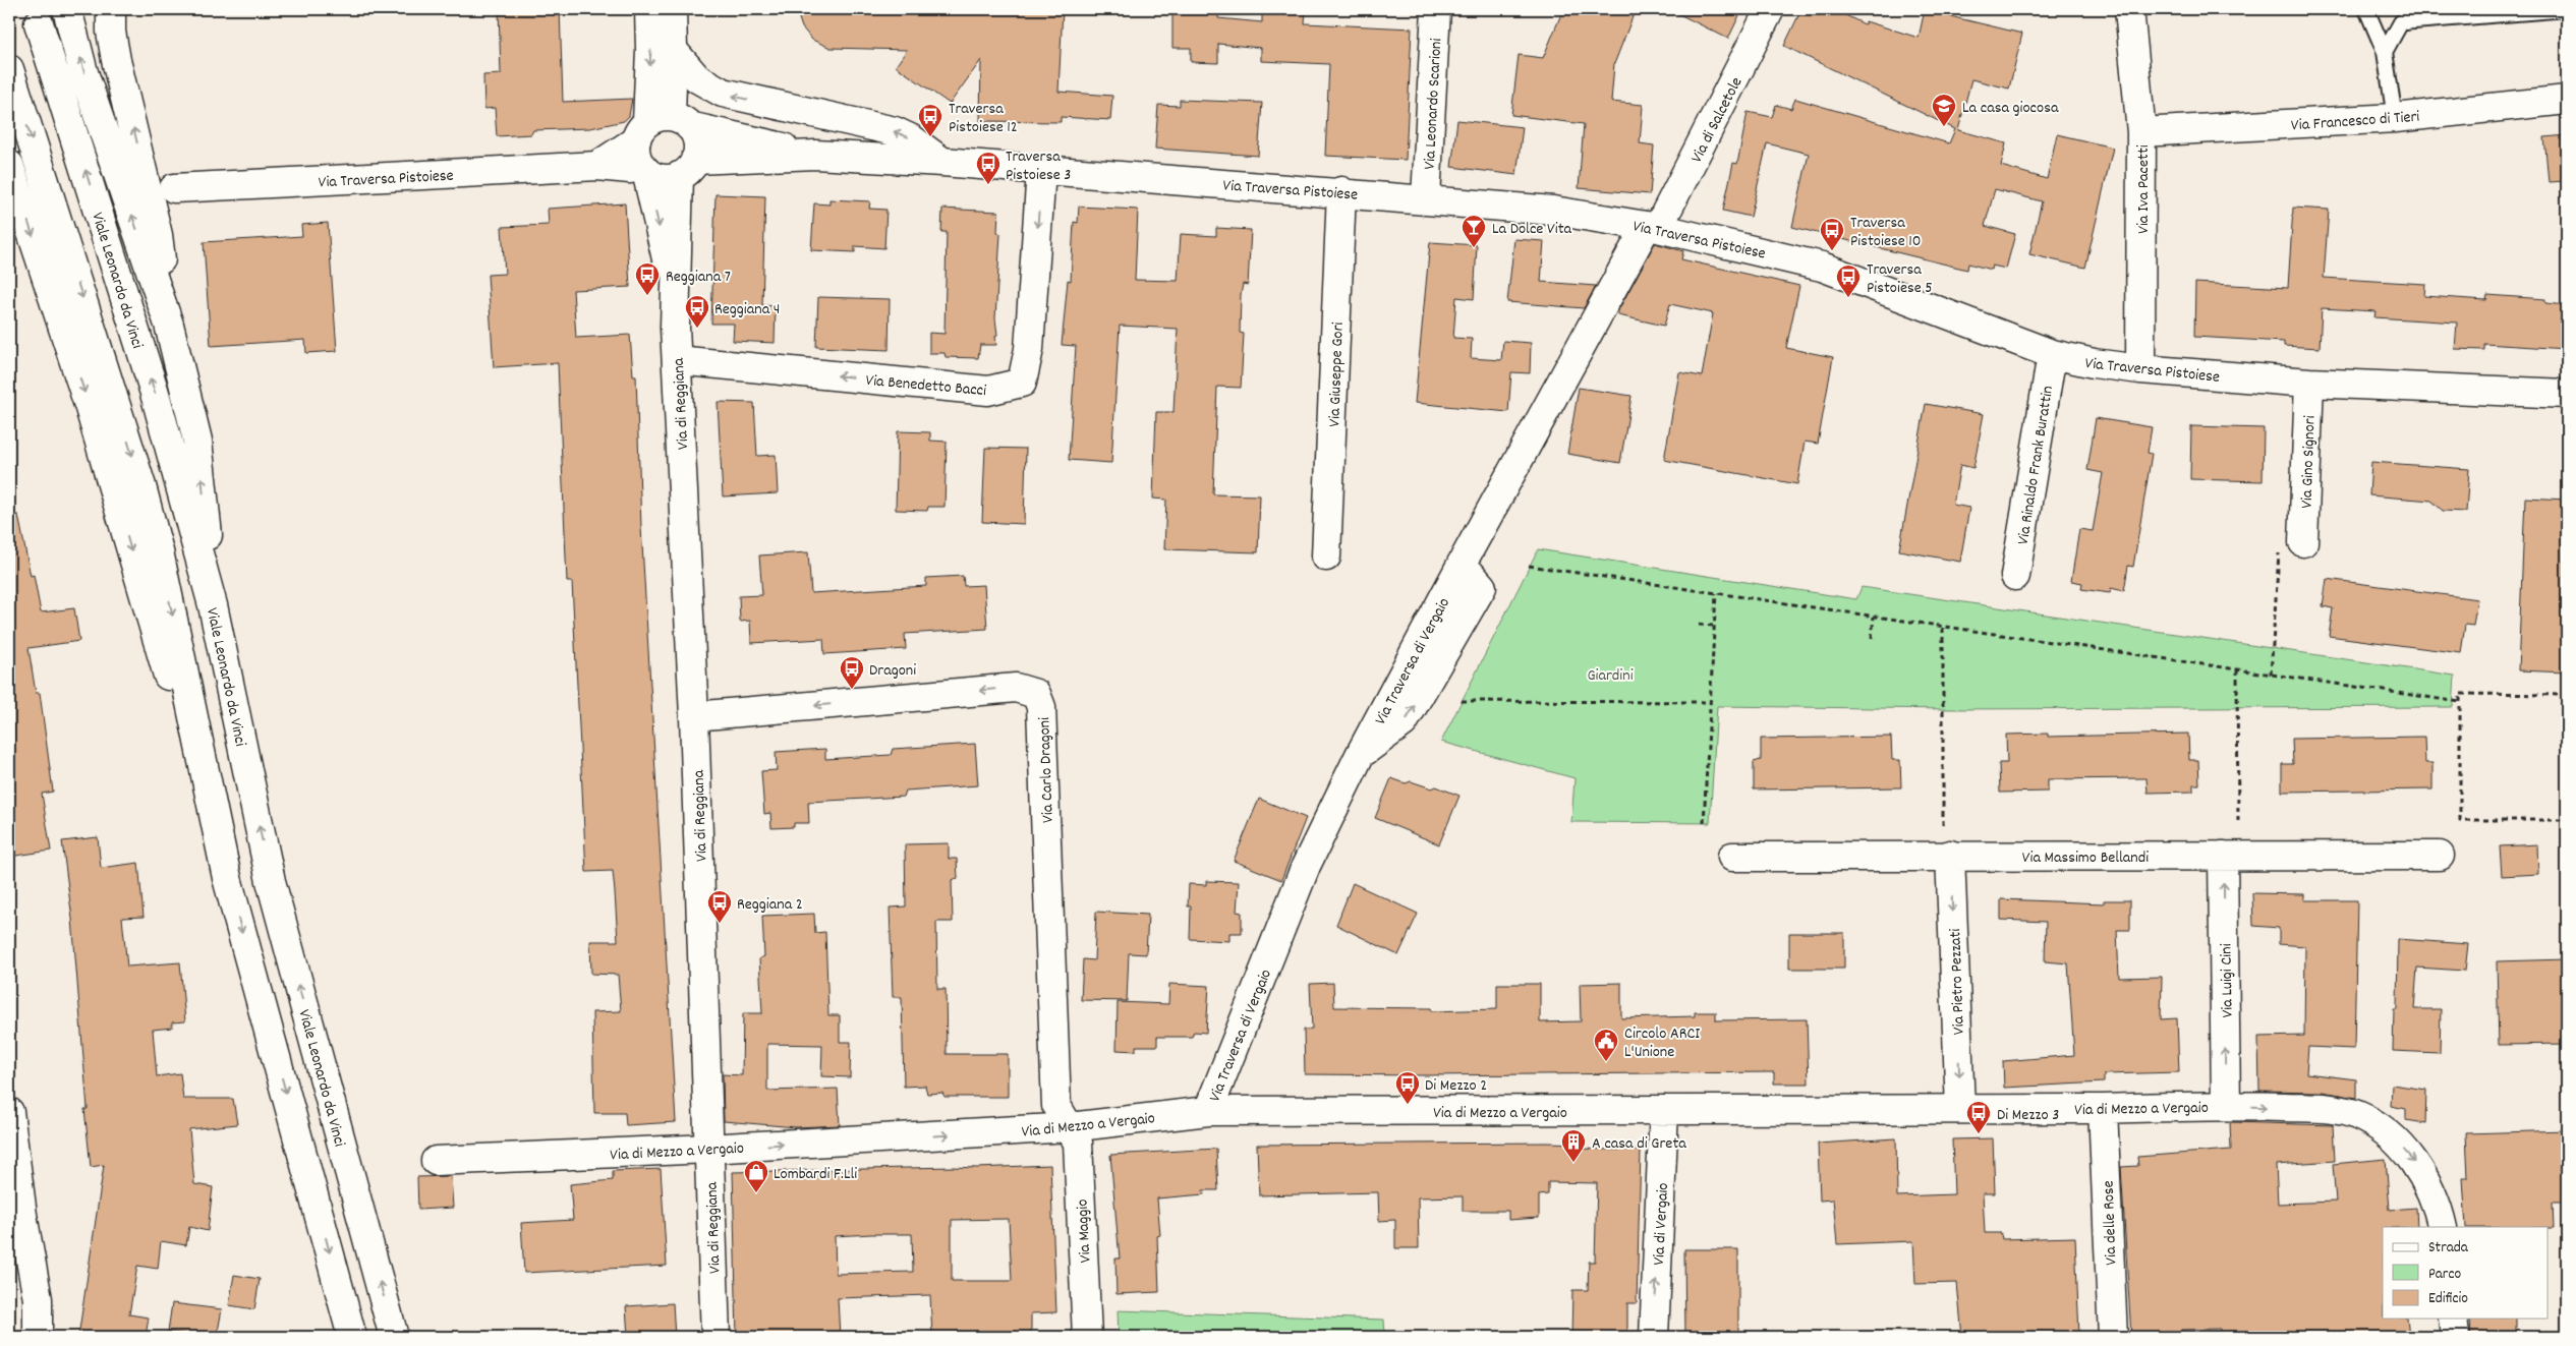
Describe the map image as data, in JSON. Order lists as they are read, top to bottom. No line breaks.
{"streets":{"main road":["Via Leonardo Scarioni","Via di Salcetole","Via Francesco di Tieri","Via Traversa Pistoiese","Via Iva Pacetti","Viale Leonardo da Vinci","Via Giuseppe Gori","Via Benedetto Bacci","Via di Reggiana","Via Gino Signori","Via Rinaldo Frank Burattin","Via Traversa di Vergaio","Via Carlo Dragoni","Via Massimo Bellandi","Via Luigi Cini","Via Pietro Pezzati","Via di Mezzo a Vergaio","Via delle Rose","Via di Vergaio","Via Maggio"]},"crossings":[["Via Leonardo Scarioni","Via Traversa Pistoiese"],["Via di Salcetole","Via Traversa Pistoiese"],["Via di Salcetole","Via Traversa di Vergaio"],["Via Francesco di Tieri","Via Iva Pacetti"],["Via Traversa Pistoiese","Via Iva Pacetti"],["Via Traversa Pistoiese","Via Giuseppe Gori"],["Via Traversa Pistoiese","Via Benedetto Bacci"],["Via Traversa Pistoiese","Via di Reggiana"],["Via Traversa Pistoiese","Via Gino Signori"],["Via Traversa Pistoiese","Via Rinaldo Frank Burattin"],["Via Traversa Pistoiese","Via Traversa di Vergaio"],["Via Benedetto Bacci","Via di Reggiana"],["Via di Reggiana","Via Carlo Dragoni"],["Via di Reggiana","Via di Mezzo a Vergaio"],["Via Traversa di Vergaio","Via di Mezzo a Vergaio"],["Via Carlo Dragoni","Via di Mezzo a Vergaio"],["Via Carlo Dragoni","Via Maggio"],["Via Massimo Bellandi","Via Luigi Cini"],["Via Massimo Bellandi","Via Pietro Pezzati"],["Via Luigi Cini","Via di Mezzo a Vergaio"],["Via Pietro Pezzati","Via di Mezzo a Vergaio"],["Via di Mezzo a Vergaio","Via delle Rose"],["Via di Mezzo a Vergaio","Via di Vergaio"],["Via di Mezzo a Vergaio","Via Maggio"]],"one_way":["Via Luigi Cini","Via Pietro Pezzati","Via di Vergaio"],"parks":["Giardini"],"places":{"school or university":["La casa giocosa"],"bus stop":["Traversa Pistoiese 12","Traversa Pistoiese 3","Traversa Pistoiese 10","Reggiana 7","Traversa Pistoiese 5","Reggiana 4","Dragoni","Reggiana 2","Di Mezzo 2","Di Mezzo 3"],"bar":["La Dolce Vita"],"public building":["Circolo ARCI L'Unione"],"building":["A casa di Greta"],"shop":["Lombardi F.Lli"]},"legend":["Strada","Parco","Edificio"]}
